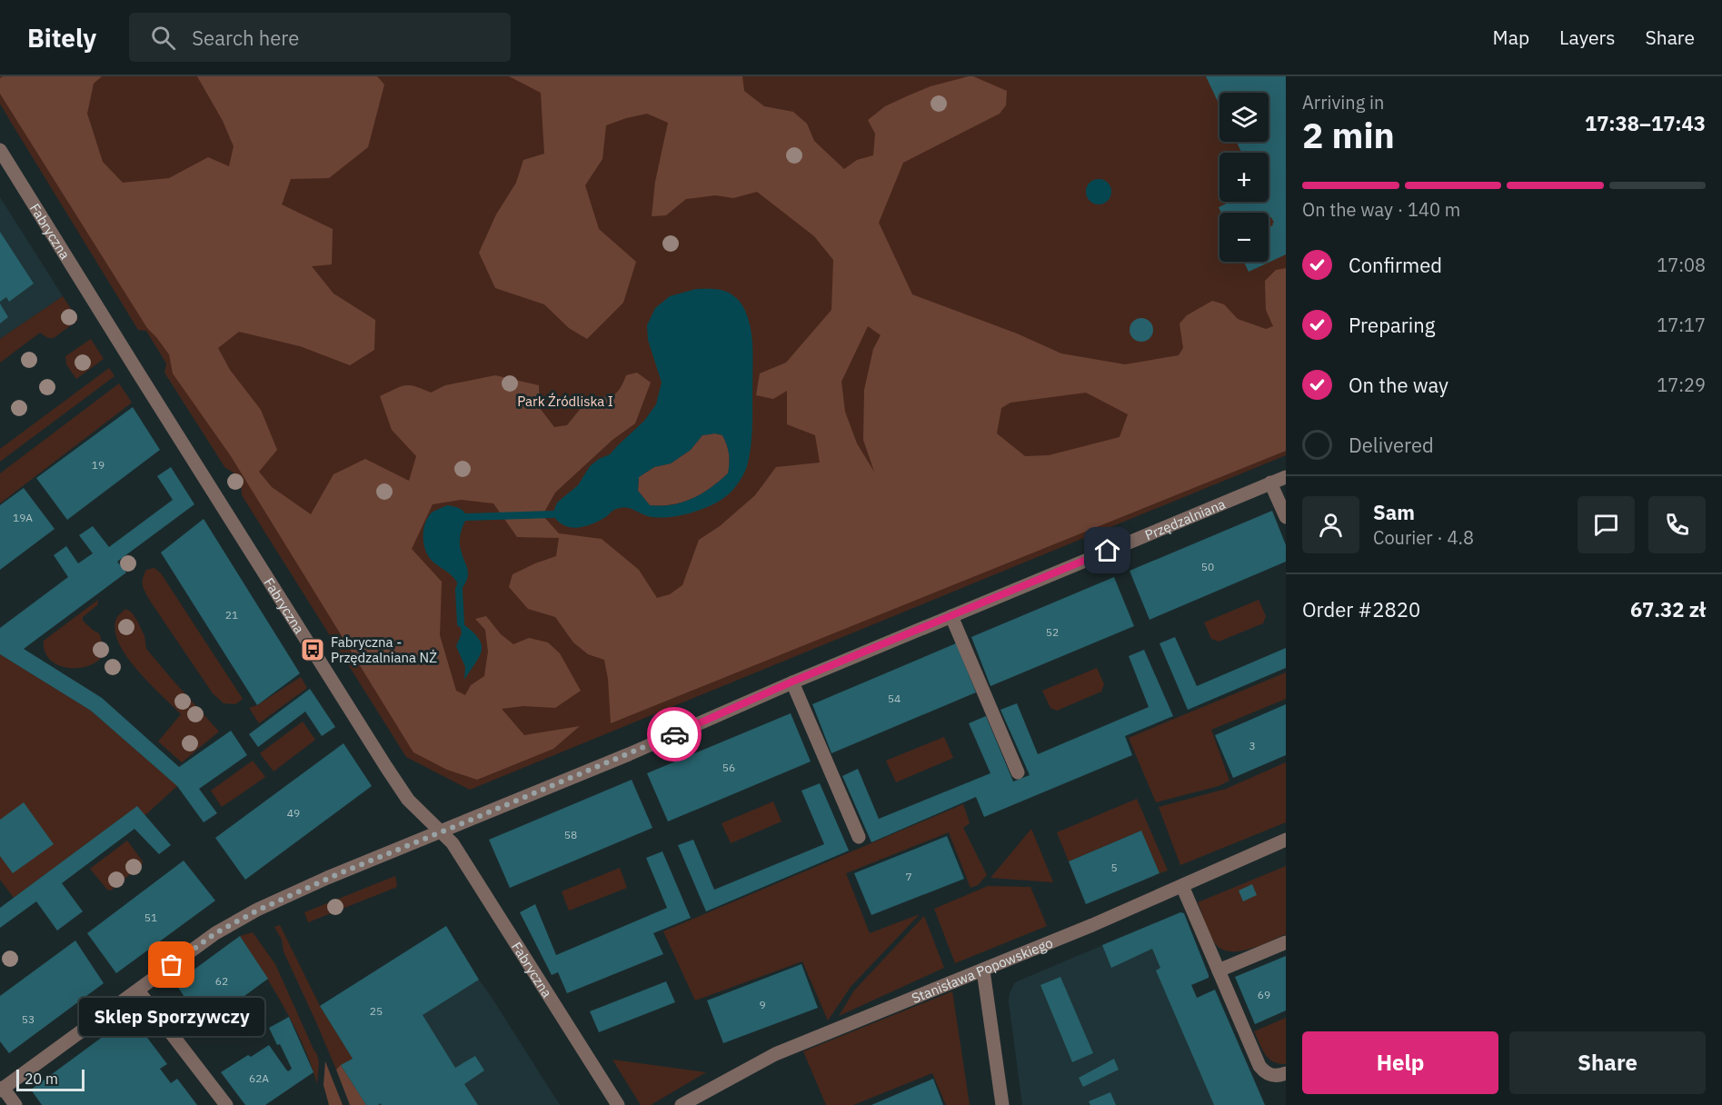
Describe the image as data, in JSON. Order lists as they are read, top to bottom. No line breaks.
{"streets":{"street":["Fabryczna","Przędzalniana","Stanisława Popowskiego"]},"crossings":[["Fabryczna","Przędzalniana"]],"parks":["Park Źródliska I"],"places":{"bus stop":["Fabryczna - Przędzalniana NŻ"],"other":["Sklep Sporzywczy"]},"house_numbers":["19","19A","50","21","52","54","3","56","49","58","5","7","51","62","69","9","25","53","62A"],"scale_bar":"20 m","page":{"header":"Bitely","search":"Search here","nav":["Map","Layers","Share"],"heading":["2 min","Arriving in","17:38–17:43"],"panel":["Sam","Courier · 4.8","Order #2820","67.32 zł"],"map_buttons":["+","−"],"bar":"On the way · 140 m","list":[["Confirmed","17:08"],["Preparing","17:17"],["On the way","17:29"],"Delivered"],"bubble":"Sklep Sporzywczy","buttons":["Help","Share"],"scale":"20 m"}}
